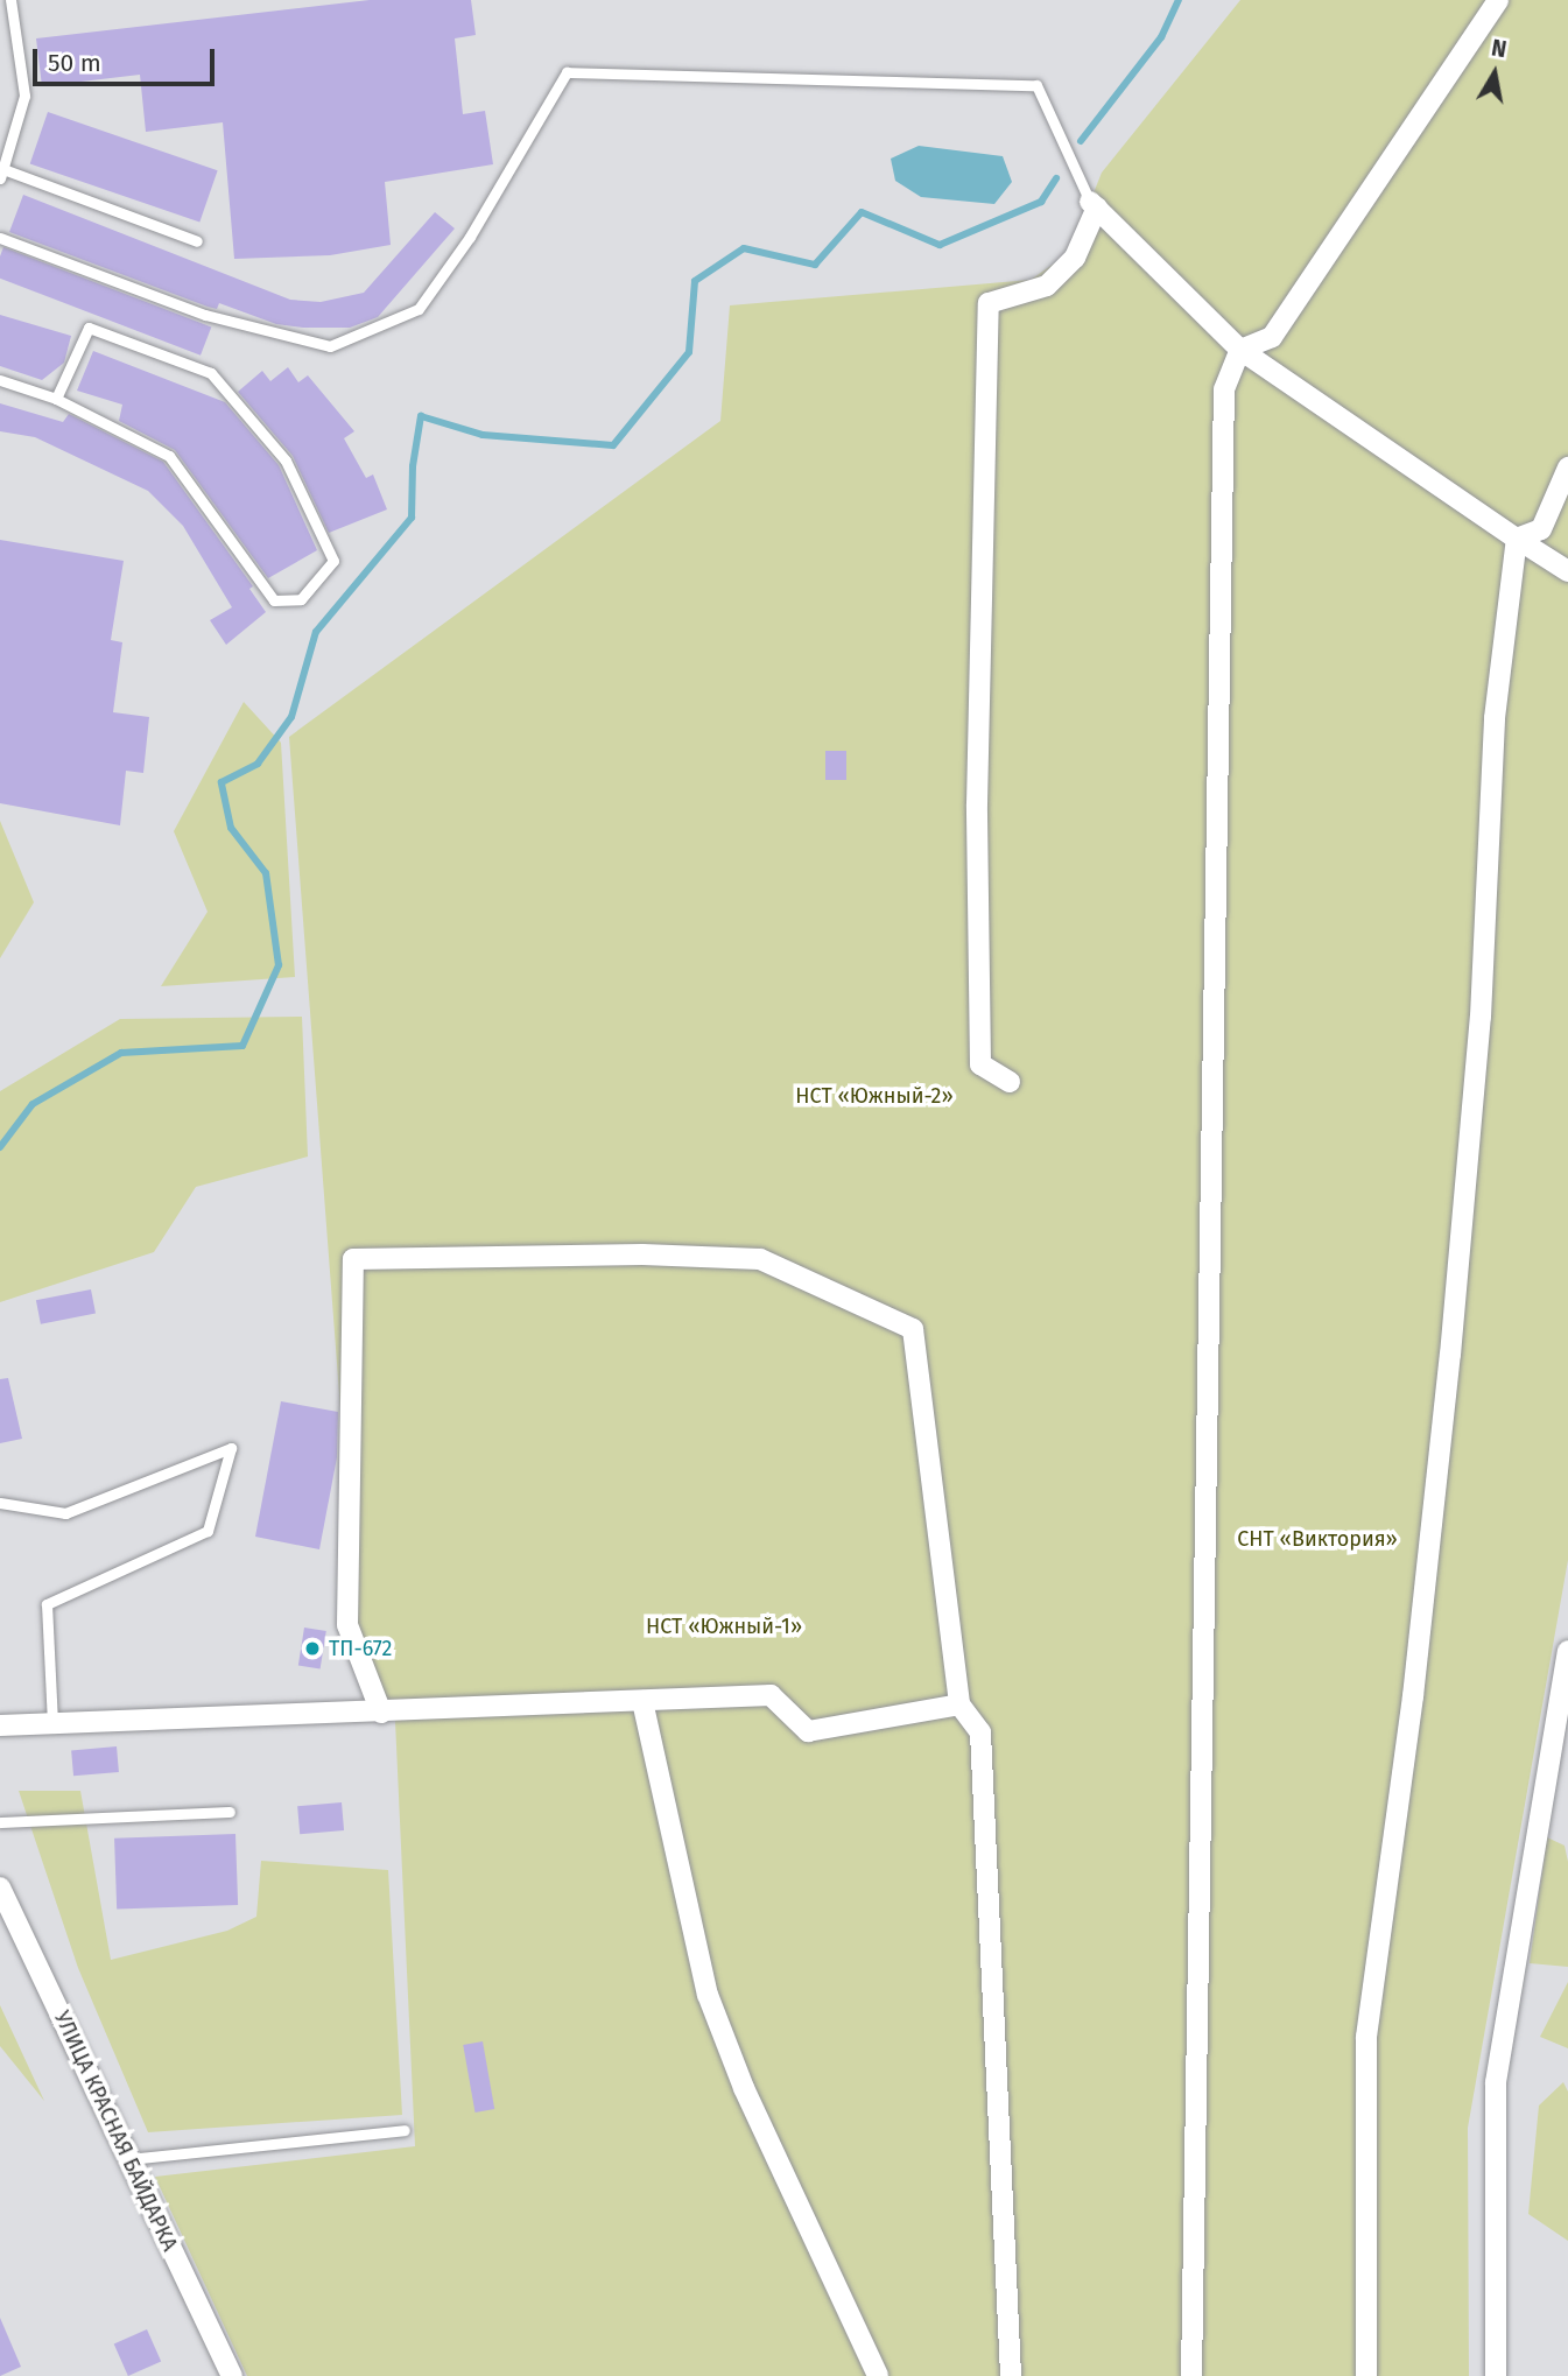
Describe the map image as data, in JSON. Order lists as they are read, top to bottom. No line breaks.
{"streets":{"street":["УЛИЦА КРАСНАЯ БАЙДАРКА"]},"parks":["НСТ «Южный-2»","СНТ «Виктория»","НСТ «Южный-1»"],"places":["ТП-672"],"scale_bar":"50 m","north":"top"}
